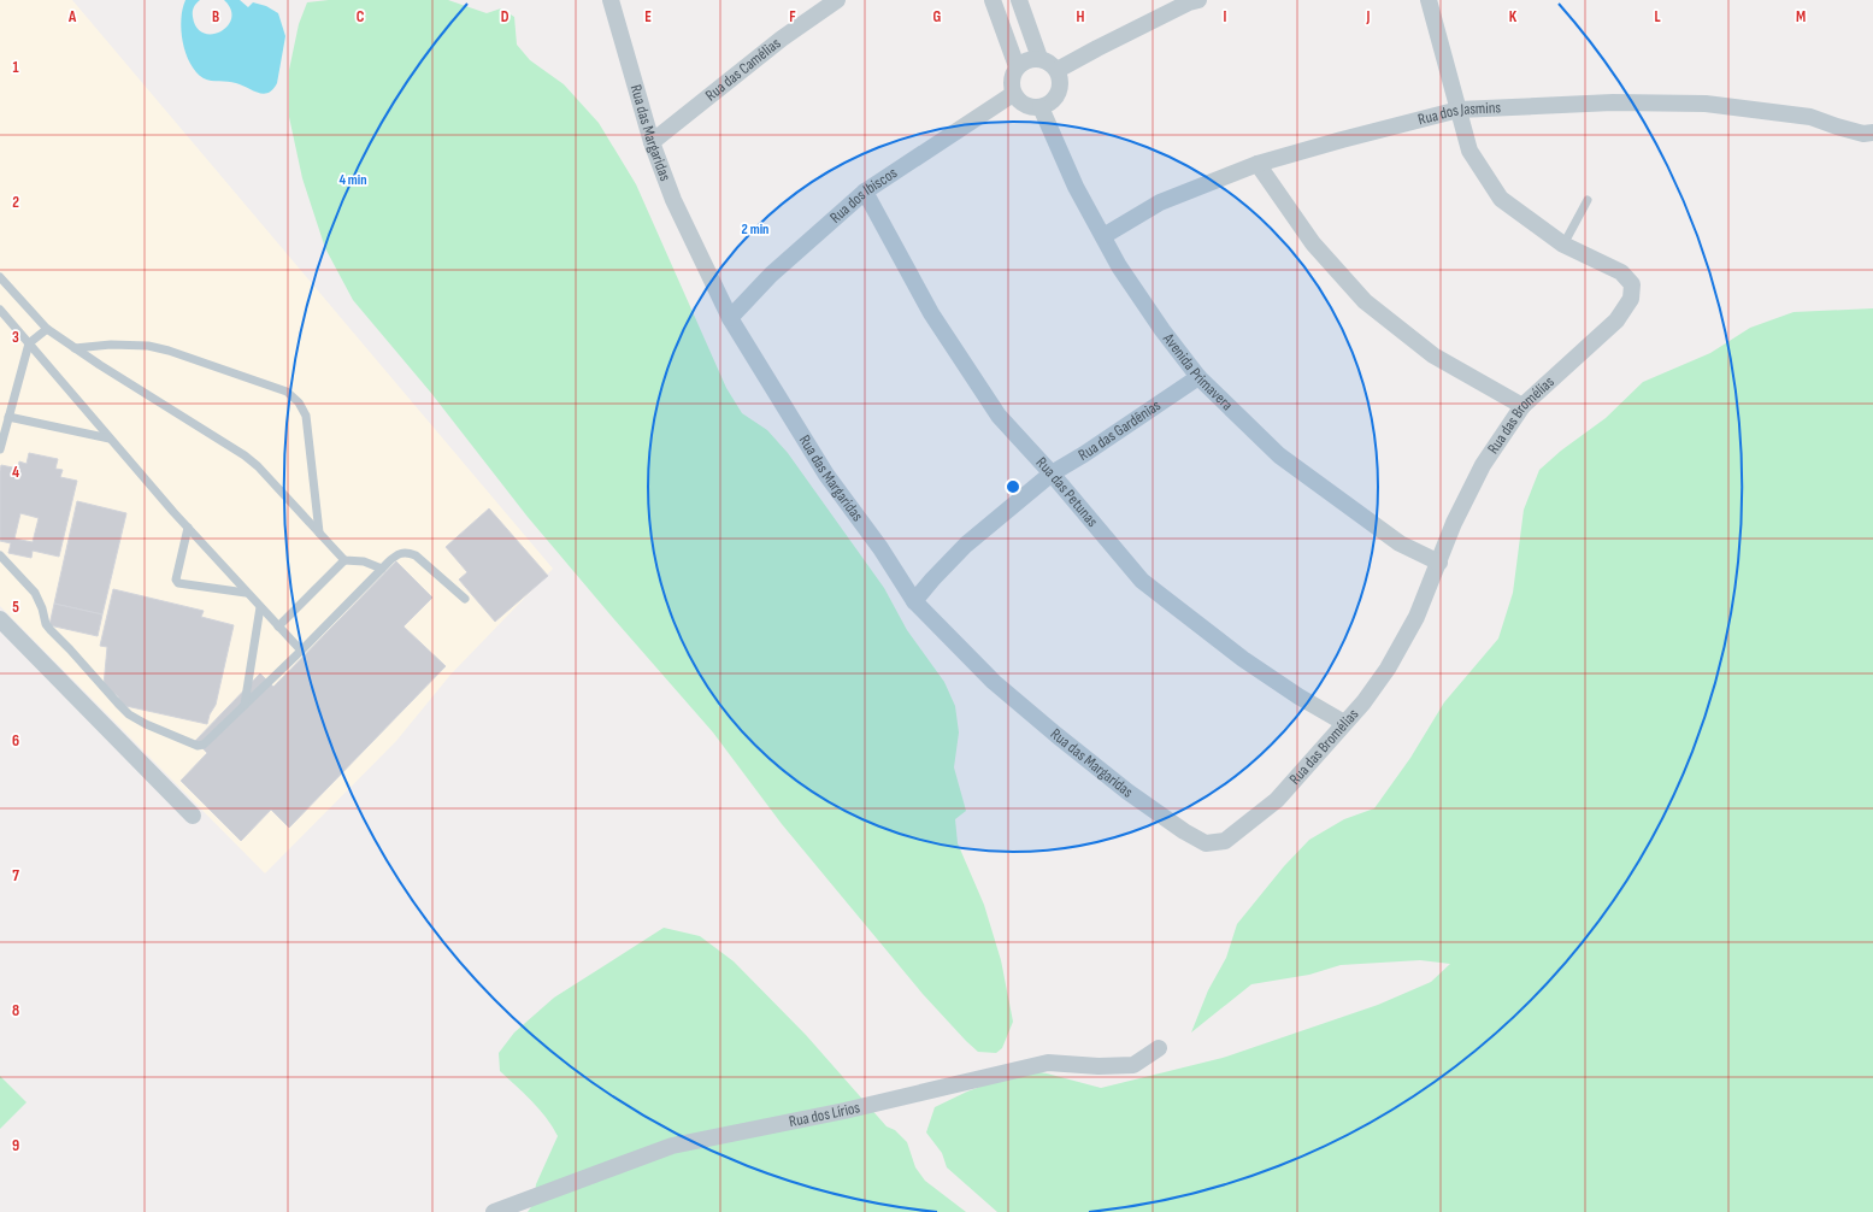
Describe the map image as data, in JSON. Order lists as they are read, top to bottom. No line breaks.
{"streets":{"street":["Rua das Camélias","Rua dos Jasmins","Rua das Margaridas","Rua dos Ibiscos","Avenida Primavera","Rua das Bromélias","Rua das Gardênias","Rua das Petunas","Rua dos Lírios"]},"crossings":[["Rua das Camélias","Rua das Margaridas"],["Rua dos Jasmins","Avenida Primavera"],["Rua dos Jasmins","Rua das Bromélias"],["Rua das Margaridas","Rua dos Ibiscos"],["Rua das Margaridas","Rua das Bromélias"],["Rua das Margaridas","Rua das Gardênias"],["Rua dos Ibiscos","Avenida Primavera"],["Rua dos Ibiscos","Rua das Petunas"],["Avenida Primavera","Rua das Bromélias"],["Avenida Primavera","Rua das Gardênias"],["Rua das Bromélias","Rua das Petunas"],["Rua das Gardênias","Rua das Petunas"]],"grid":{"columns":["A","B","C","D","E","F","G","H","I","J","K","L","M"],"rows":["1","2","3","4","5","6","7","8","9"]},"rings":["4 min","2 min"]}
